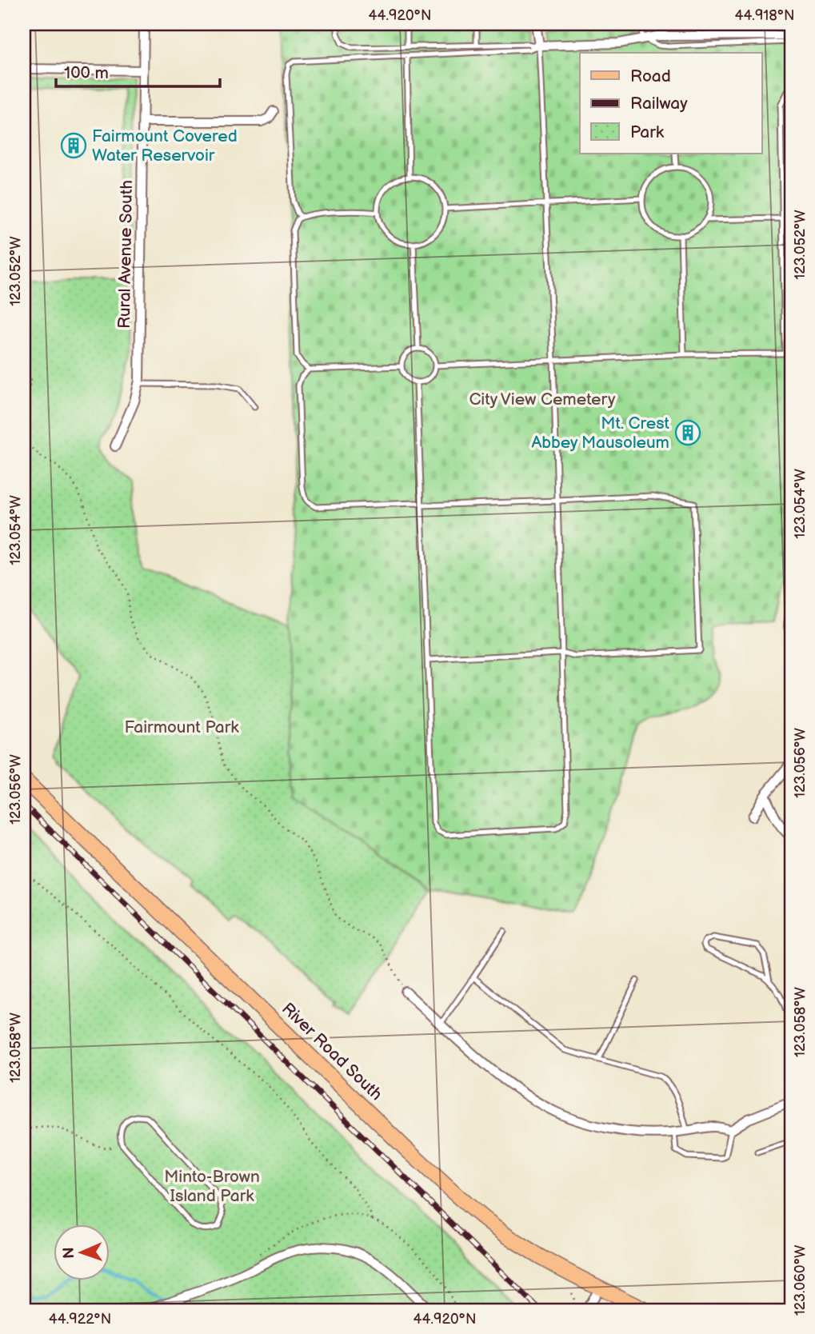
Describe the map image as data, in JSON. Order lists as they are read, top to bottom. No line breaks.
{"streets":{"main road":["River Road South"],"street":["Rural Avenue South"]},"parks":["City View Cemetery","Fairmount Park","Minto-Brown Island Park"],"places":{"building":["Fairmount Covered Water Reservoir","Mt. Crest Abbey Mausoleum"]},"legend":["Road","Railway","Park"],"scale_bar":"100 m","north":"left","coordinates":["44.920°N","44.918°N","123.052°W","123.054°W","123.056°W","123.058°W","123.060°W","44.922°N"]}
